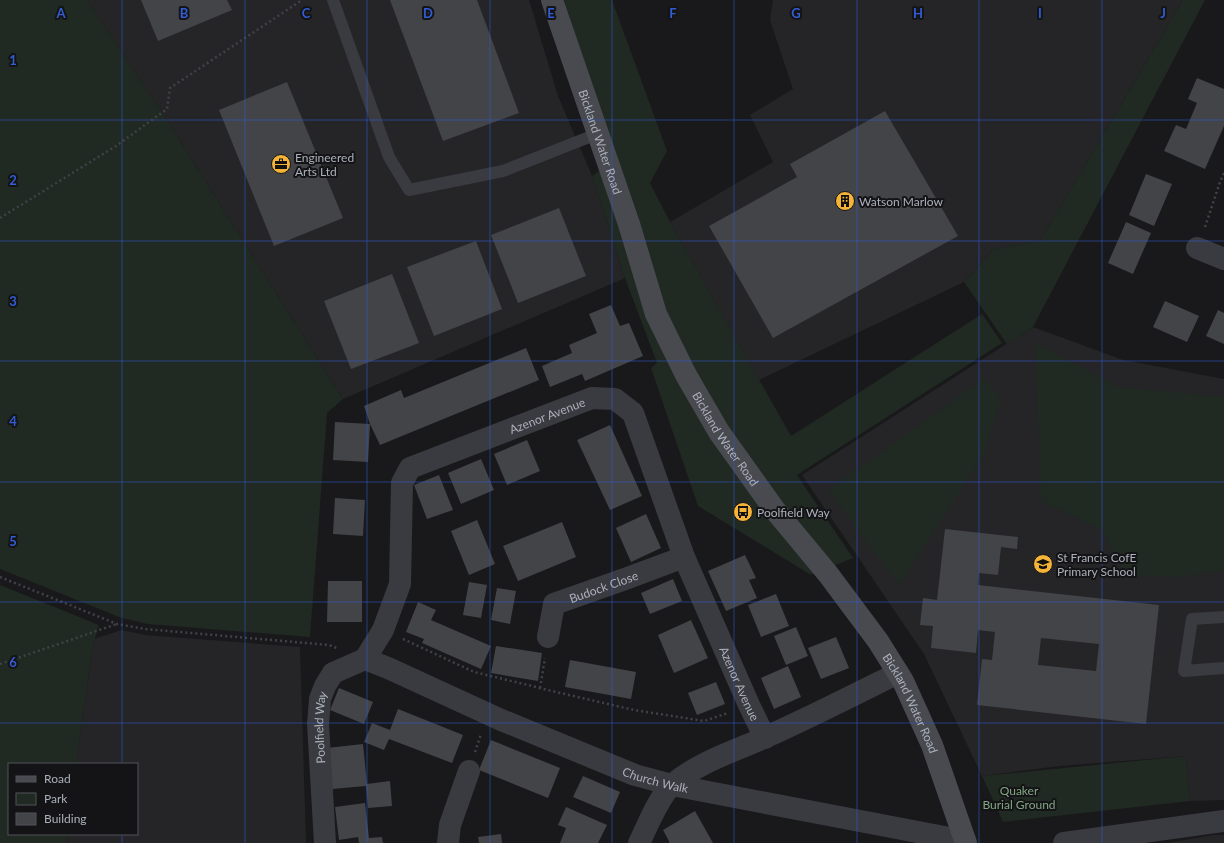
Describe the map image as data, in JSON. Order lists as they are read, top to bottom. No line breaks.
{"streets":{"street":["Bickland Water Road","Azenor Avenue","Budock Close","Poolfield Way","Church Walk"]},"crossings":[["Bickland Water Road","Church Walk"],["Azenor Avenue","Budock Close"],["Azenor Avenue","Poolfield Way"],["Azenor Avenue","Church Walk"],["Poolfield Way","Church Walk"]],"parks":["Quaker Burial Ground"],"places":{"office":["Engineered Arts Ltd"],"building":["Watson Marlow"],"bus stop":["Poolfield Way"],"school or university":["St Francis CofE Primary School"]},"legend":["Road","Park","Building"],"grid":{"columns":["A","B","C","D","E","F","G","H","I","J"],"rows":["1","2","3","4","5","6"]}}
